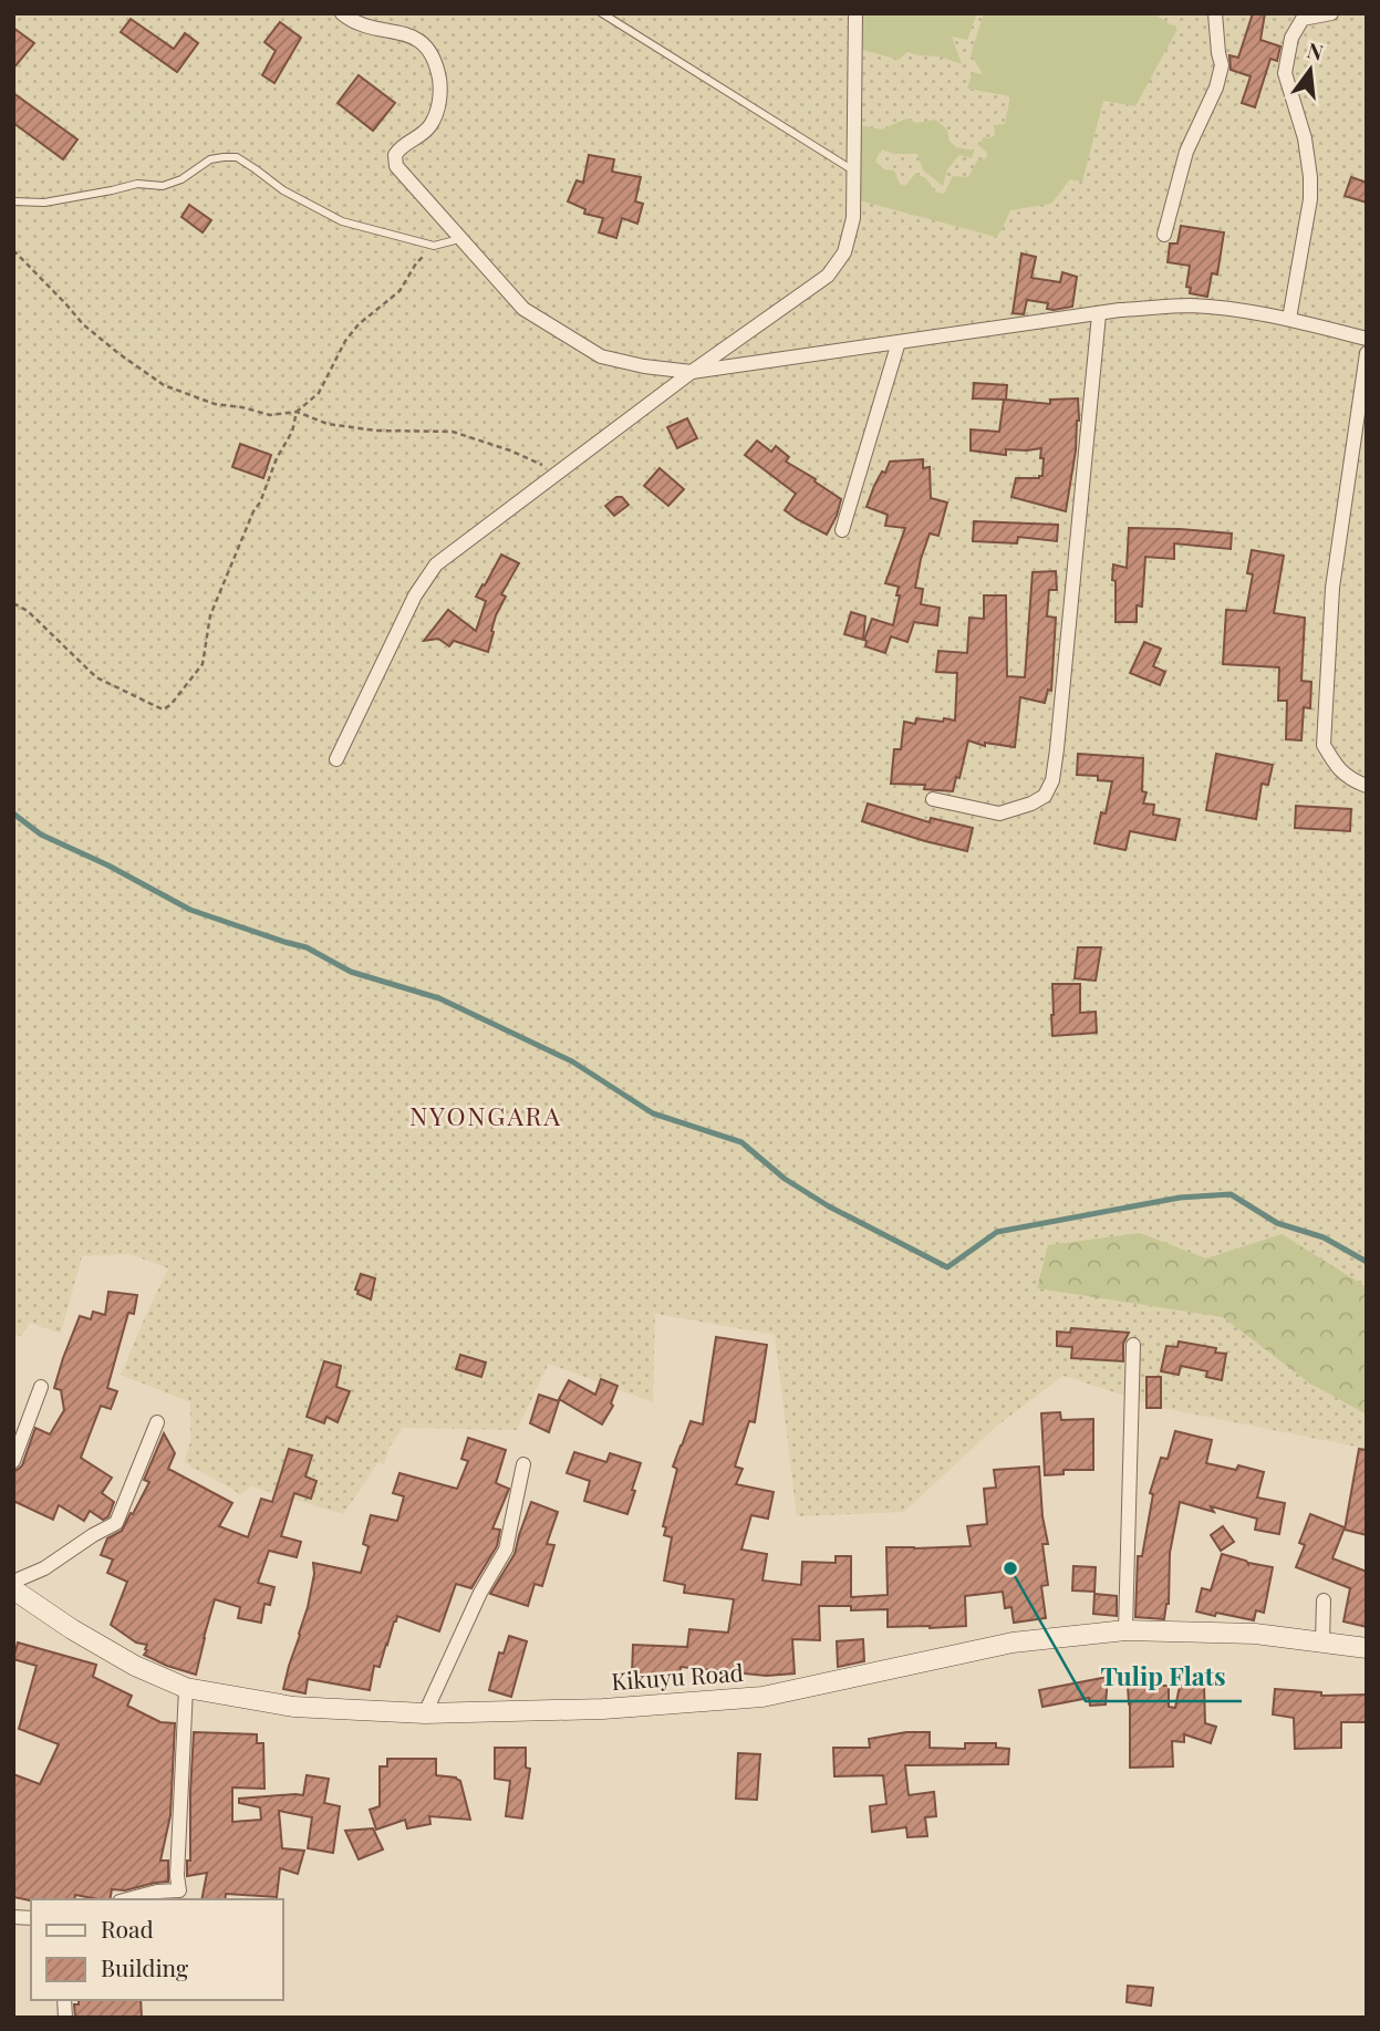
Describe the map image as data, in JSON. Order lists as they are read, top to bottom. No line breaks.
{"streets":{"main road":["Kikuyu Road"]},"districts":["NYONGARA"],"places":["Tulip Flats"],"legend":["Road","Building"],"north":"top"}
